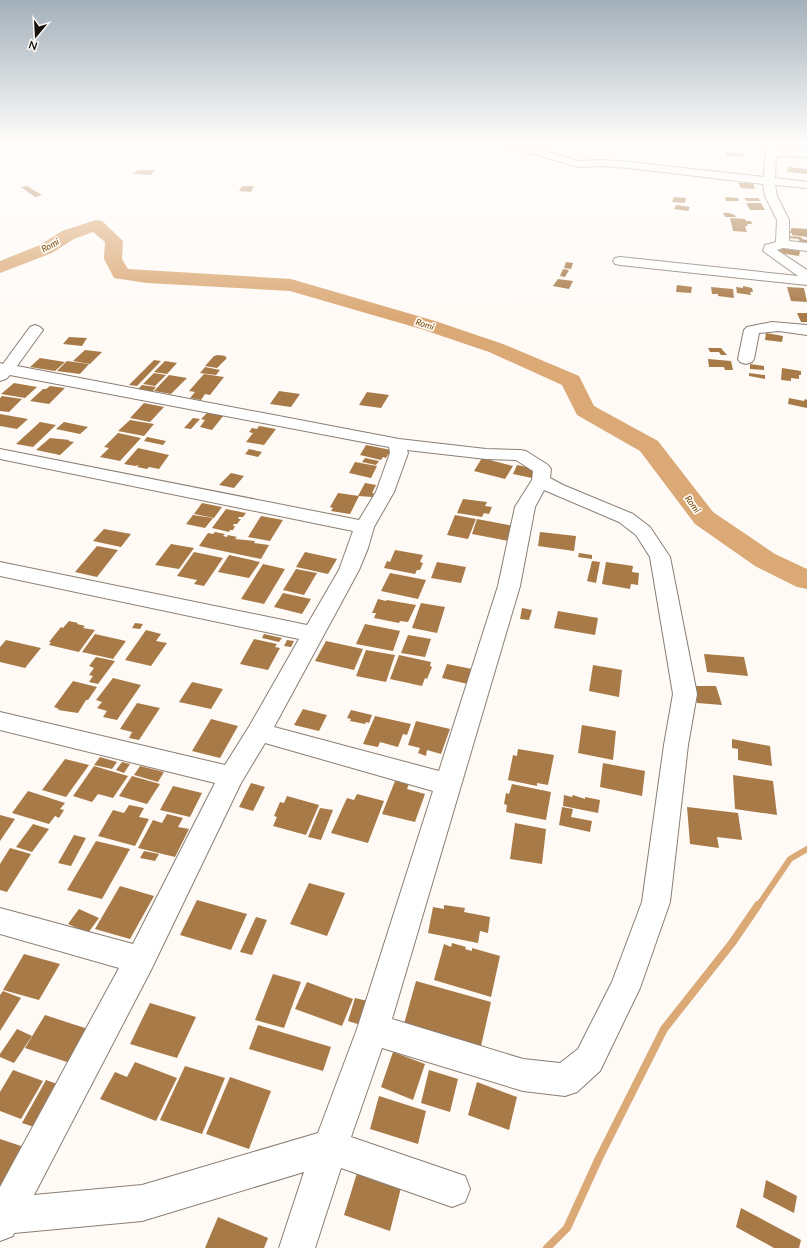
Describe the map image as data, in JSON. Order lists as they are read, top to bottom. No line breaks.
{"water":["Romi"],"north":"bottom"}
